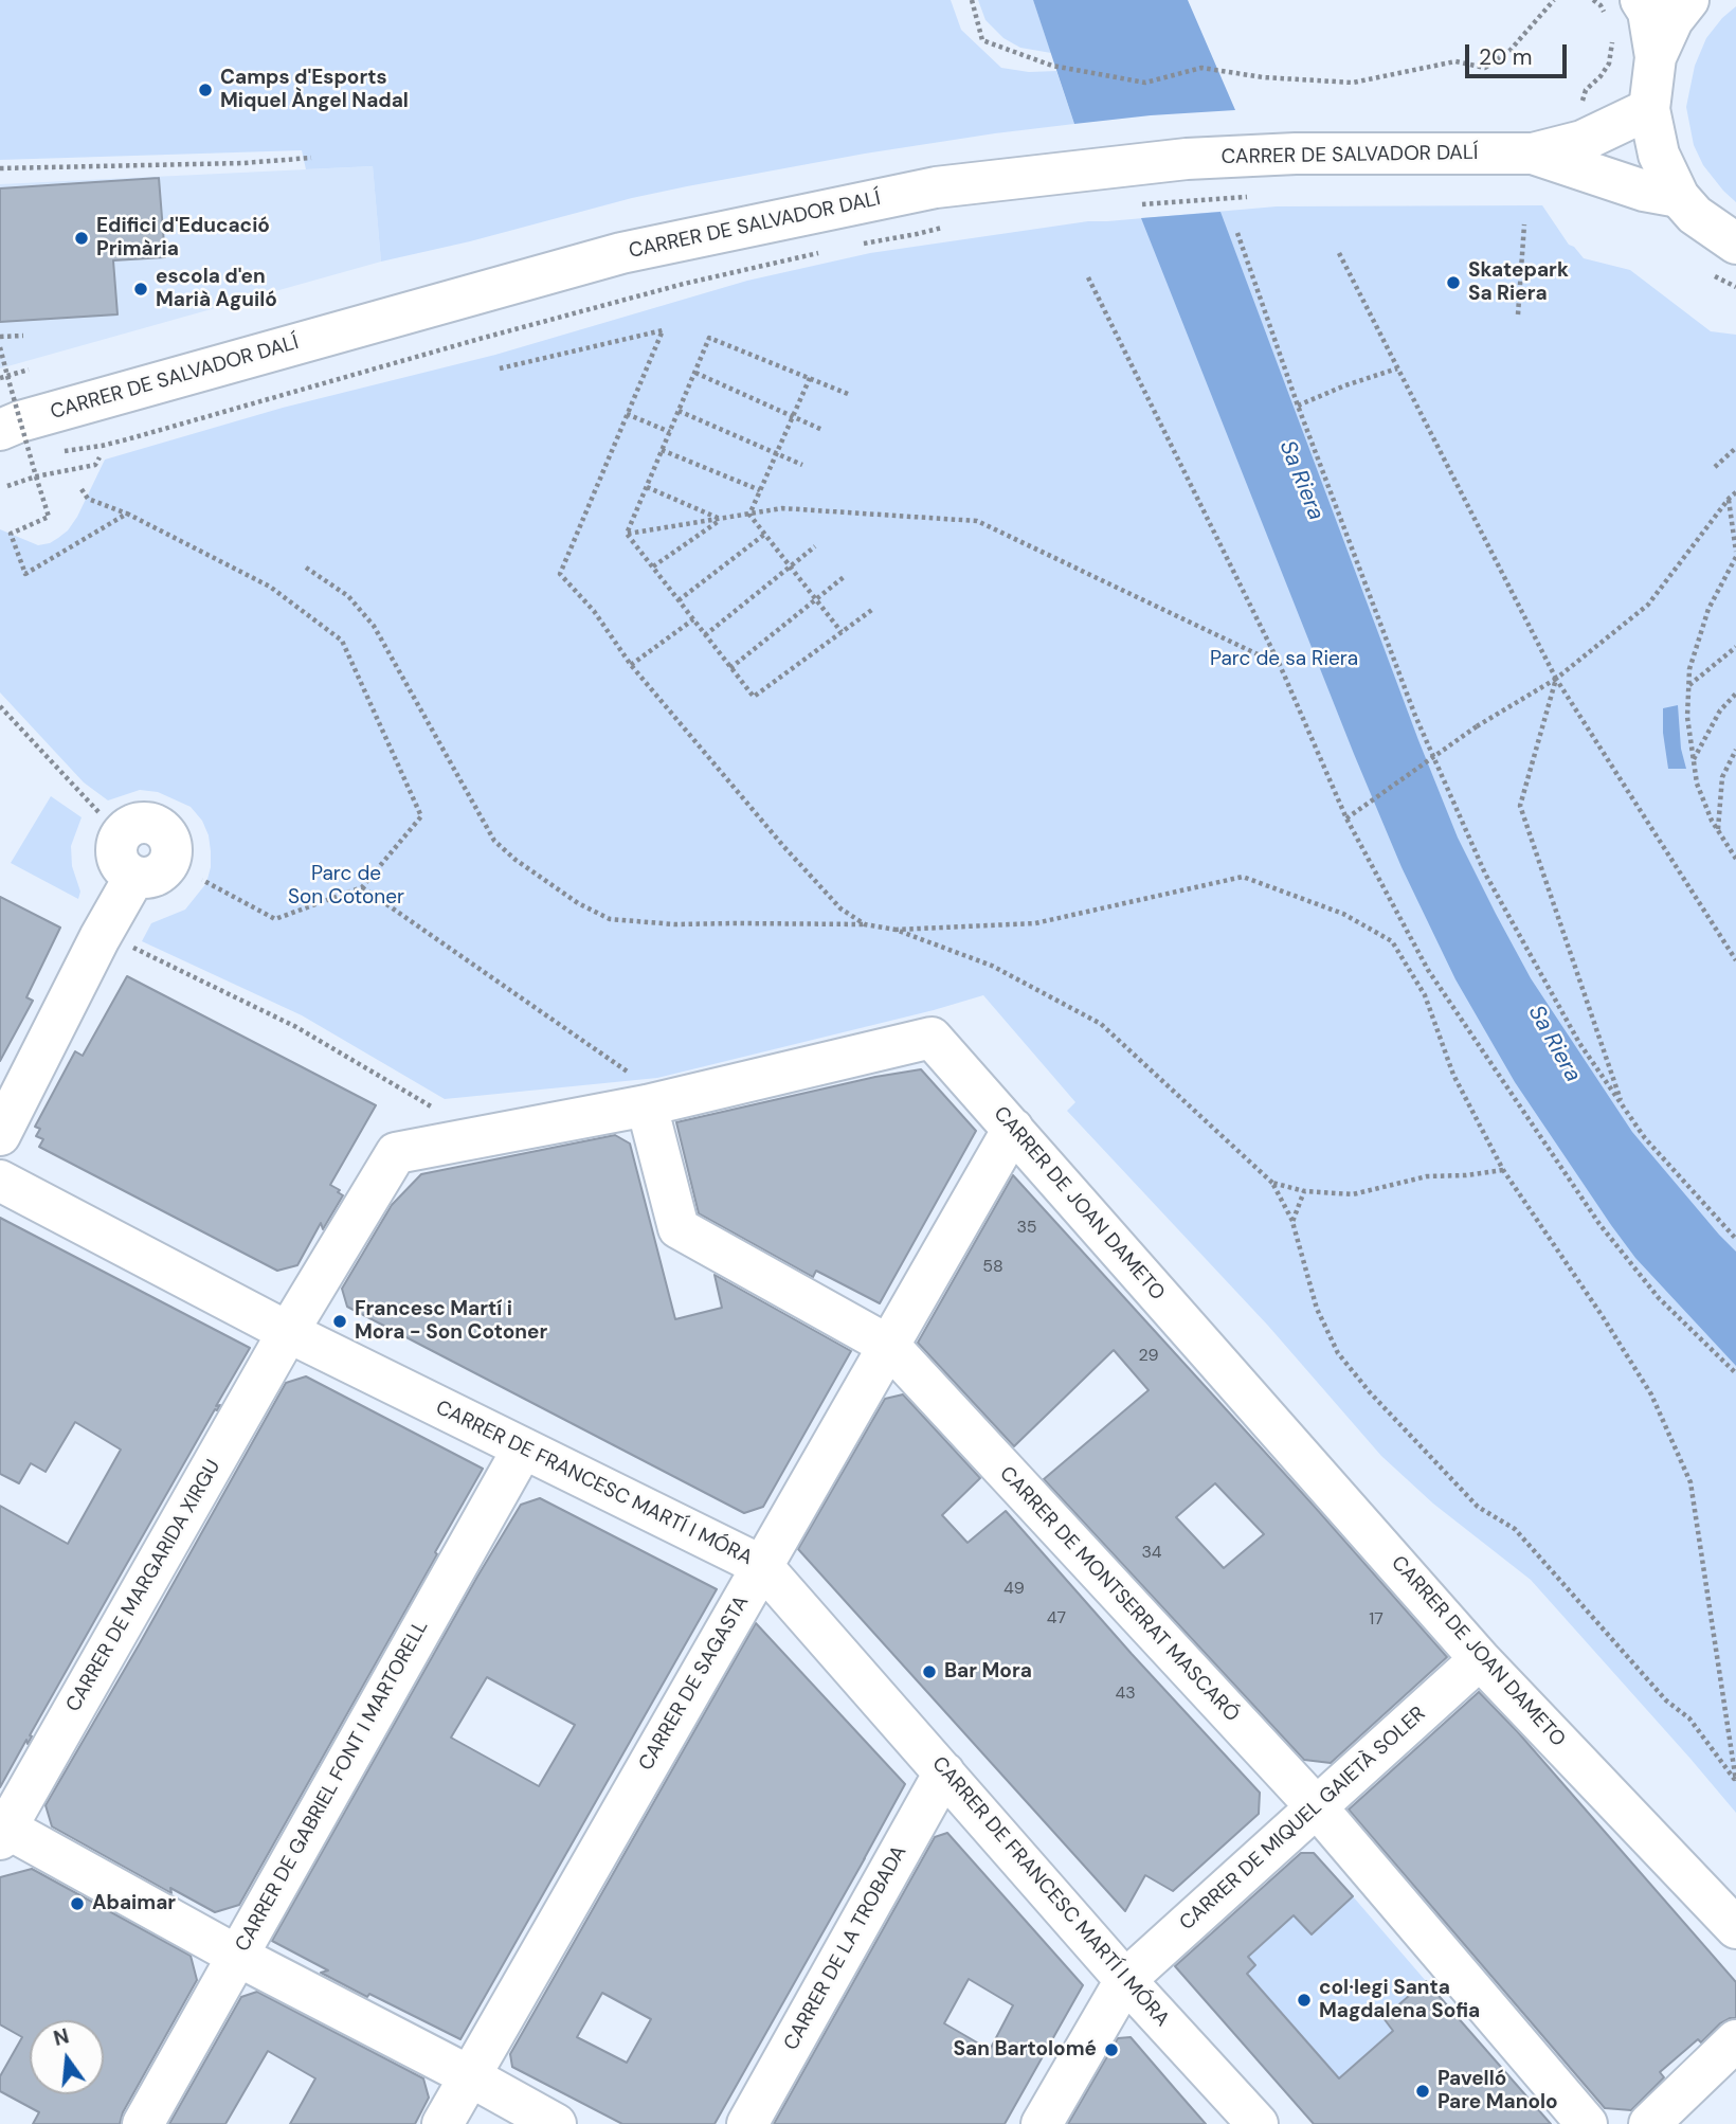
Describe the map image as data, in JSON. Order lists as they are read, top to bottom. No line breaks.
{"streets":{"street":["CARRER DE SALVADOR DALÍ","CARRER DE JOAN DAMETO","CARRER DE FRANCESC MARTÍ I MÓRA","CARRER DE MARGARIDA XIRGU","CARRER DE MONTSERRAT MASCARÓ","CARRER DE SAGASTA","CARRER DE GABRIEL FONT I MARTORELL","CARRER DE MIQUEL GAIETÀ SOLER","CARRER DE LA TROBADA"]},"crossings":[["CARRER DE JOAN DAMETO","CARRER DE FRANCESC MARTÍ I MÓRA"],["CARRER DE JOAN DAMETO","CARRER DE MARGARIDA XIRGU"],["CARRER DE JOAN DAMETO","CARRER DE MONTSERRAT MASCARÓ"],["CARRER DE JOAN DAMETO","CARRER DE SAGASTA"],["CARRER DE JOAN DAMETO","CARRER DE MIQUEL GAIETÀ SOLER"],["CARRER DE FRANCESC MARTÍ I MÓRA","CARRER DE MARGARIDA XIRGU"],["CARRER DE FRANCESC MARTÍ I MÓRA","CARRER DE SAGASTA"],["CARRER DE FRANCESC MARTÍ I MÓRA","CARRER DE GABRIEL FONT I MARTORELL"],["CARRER DE FRANCESC MARTÍ I MÓRA","CARRER DE MIQUEL GAIETÀ SOLER"],["CARRER DE FRANCESC MARTÍ I MÓRA","CARRER DE LA TROBADA"],["CARRER DE MONTSERRAT MASCARÓ","CARRER DE SAGASTA"],["CARRER DE MONTSERRAT MASCARÓ","CARRER DE MIQUEL GAIETÀ SOLER"]],"water":["Sa Riera"],"parks":["Parc de sa Riera","Parc de Son Cotoner"],"places":["Camps d'Esports Miquel Àngel Nadal","Edifici d'Educació Primària","Skatepark Sa Riera","escola d'en Marià Aguiló","Francesc Martí i Mora - Son Cotoner","Bar Mora","Abaimar","col·legi Santa Magdalena Sofia","San Bartolomé","Pavelló Pare Manolo"],"house_numbers":["35","58","29","34","49","47","17","43"],"scale_bar":"20 m","north":"top"}
